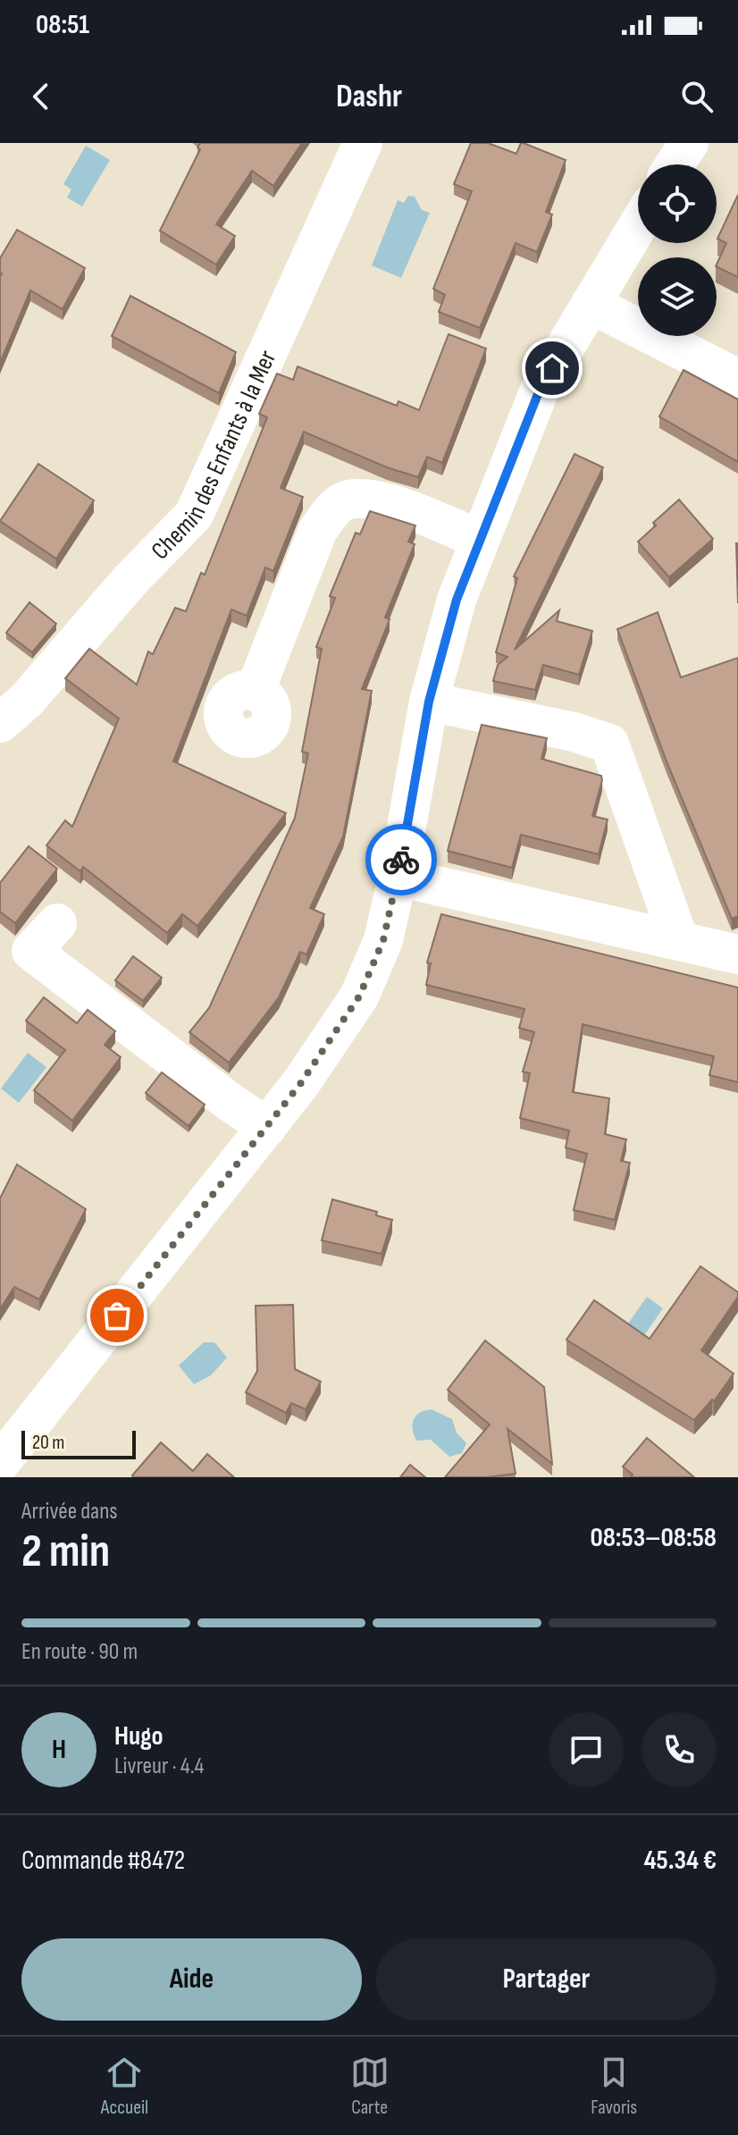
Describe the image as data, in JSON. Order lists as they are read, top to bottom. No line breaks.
{"streets":{"street":["Chemin des Enfants à la Mer"]},"scale_bar":"20 m","page":{"status":"08:51","header":"Dashr","scale":"20 m","heading":["2 min","Arrivée dans","08:53–08:58"],"panel":["Hugo","Livreur · 4.4","Commande #8472","45.34 €"],"bar":"En route · 90 m","round":"H","buttons":["Aide","Partager"],"tabs":["Accueil","Carte","Favoris"]}}
